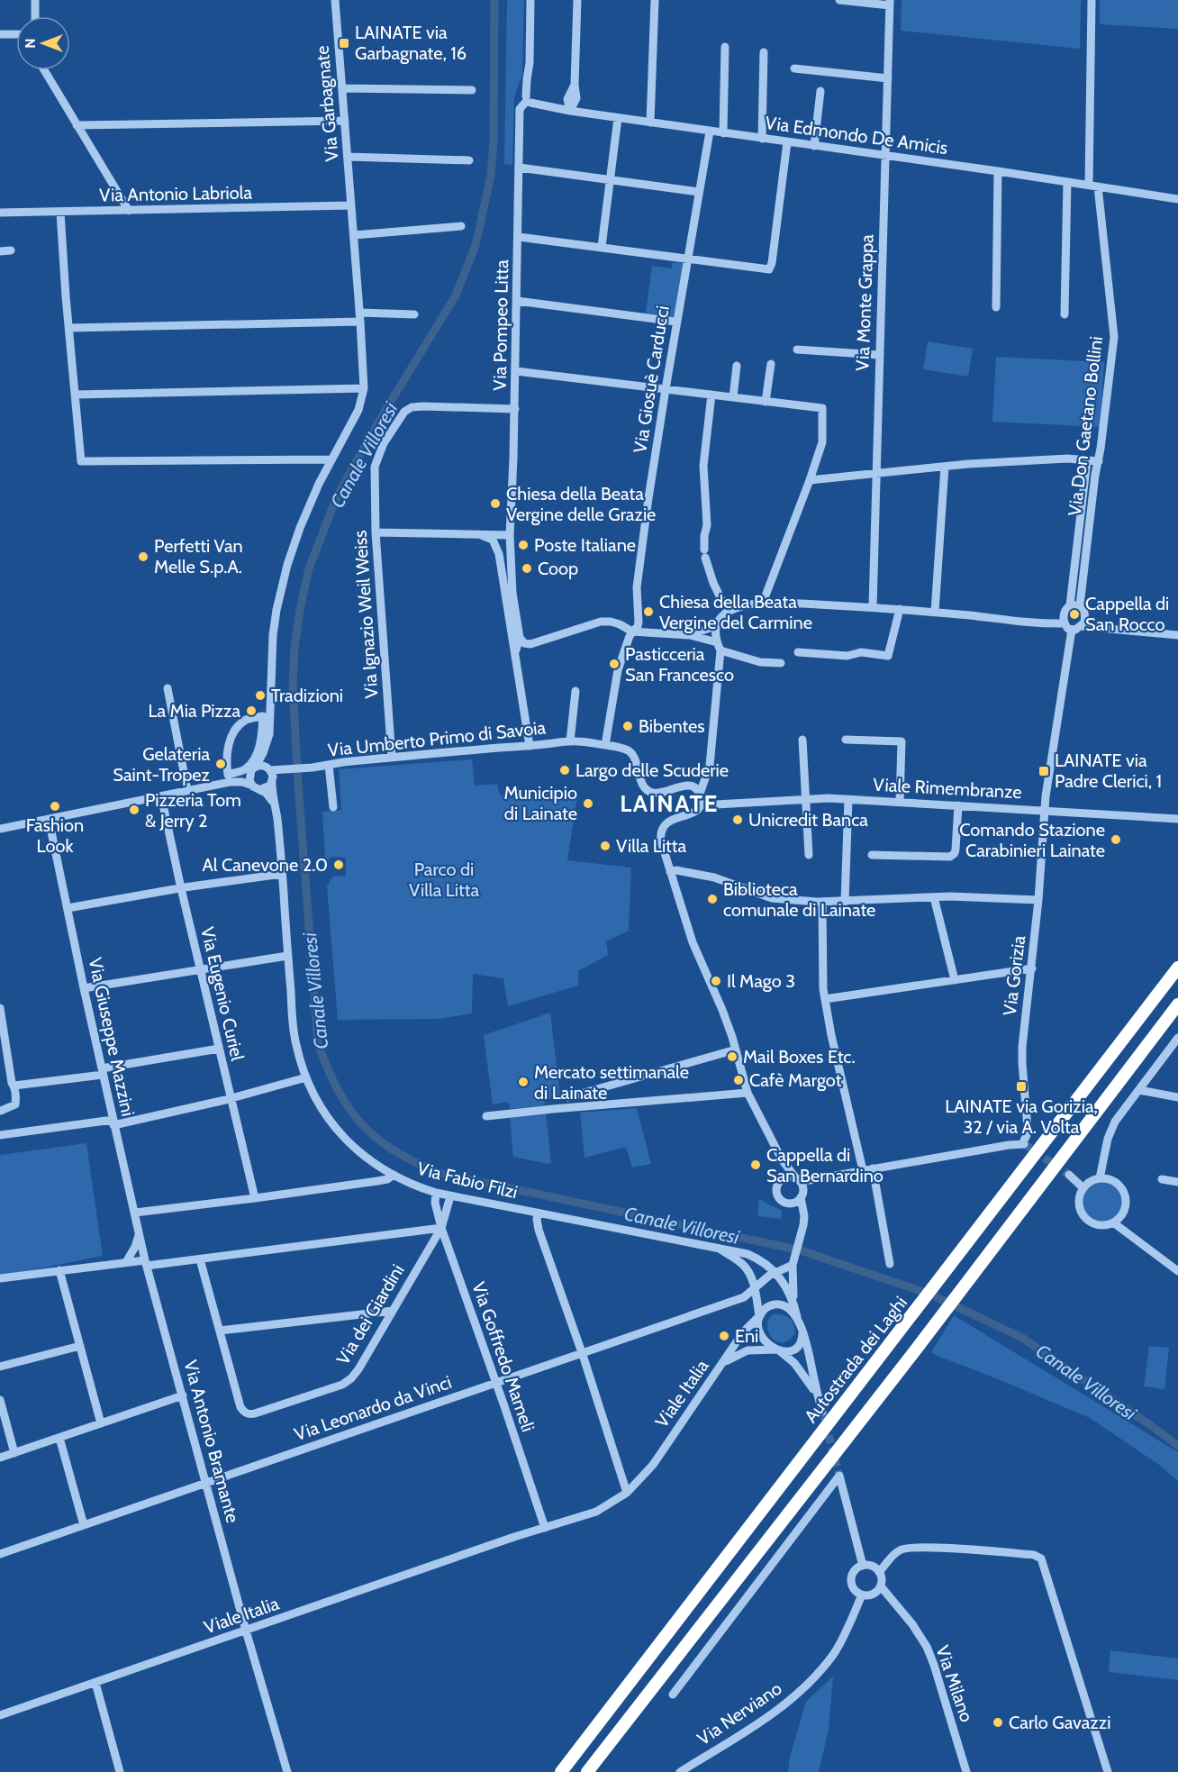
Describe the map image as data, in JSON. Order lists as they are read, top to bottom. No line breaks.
{"streets":{"highway":["Autostrada dei Laghi"],"street":["Via Garbagnate","Via Edmondo De Amicis","Via Antonio Labriola","Via Monte Grappa","Via Pompeo Litta","Via Giosuè Carducci","Via Don Gaetano Bollini","Via Ignazio Weil Weiss","Via Umberto Primo di Savoia","Viale Rimembranze","Via Gorizia","Via Eugenio Curiel","Via Giuseppe Mazzini","Via Fabio Filzi","Via dei Giardini","Via Goffredo Mameli","Viale Italia","Via Leonardo da Vinci","Via Antonio Bramante","Via Milano","Via Nerviano"]},"crossings":[["Via Garbagnate","Via Antonio Labriola"],["Via Edmondo De Amicis","Via Monte Grappa"],["Via Edmondo De Amicis","Via Pompeo Litta"],["Via Edmondo De Amicis","Via Giosuè Carducci"],["Via Edmondo De Amicis","Via Don Gaetano Bollini"],["Via Pompeo Litta","Via Ignazio Weil Weiss"],["Via Pompeo Litta","Via Umberto Primo di Savoia"],["Via Giosuè Carducci","Via Umberto Primo di Savoia"],["Via Don Gaetano Bollini","Via Gorizia"],["Via Ignazio Weil Weiss","Via Umberto Primo di Savoia"],["Via Umberto Primo di Savoia","Viale Rimembranze"],["Via Umberto Primo di Savoia","Via Fabio Filzi"],["Viale Rimembranze","Via Gorizia"],["Via Giuseppe Mazzini","Via Antonio Bramante"],["Via Fabio Filzi","Via Goffredo Mameli"],["Via Fabio Filzi","Viale Italia"],["Via Fabio Filzi","Via Leonardo da Vinci"],["Via dei Giardini","Via Goffredo Mameli"],["Via Goffredo Mameli","Viale Italia"],["Via Goffredo Mameli","Via Leonardo da Vinci"],["Viale Italia","Via Antonio Bramante"],["Via Leonardo da Vinci","Via Antonio Bramante"],["Via Milano","Via Nerviano"]],"districts":["LAINATE"],"water":["Canale Villoresi"],"parks":["Parco di Villa Litta"],"places":{"transit":["LAINATE via Garbagnate, 16","LAINATE via Padre Clerici, 1","LAINATE via Gorizia, 32 / via A. Volta"],"other":["Chiesa della Beata Vergine delle Grazie","Poste Italiane","Perfetti Van Melle S.p.A.","Coop","Chiesa della Beata Vergine del Carmine","Cappella di San Rocco","Pasticceria San Francesco","Tradizioni","La Mia Pizza","Bibentes","Gelateria Saint-Tropez","Largo delle Scuderie","Municipio di Lainate","Fashion Look","Pizzeria Tom & Jerry 2","Unicredit Banca","Comando Stazione Carabinieri Lainate","Villa Litta","Al Canevone 2.0","Biblioteca comunale di Lainate","Il Mago 3","Mail Boxes Etc.","Cafè Margot","Mercato settimanale di Lainate","Cappella di San Bernardino","Eni","Carlo Gavazzi"]},"north":"left"}
